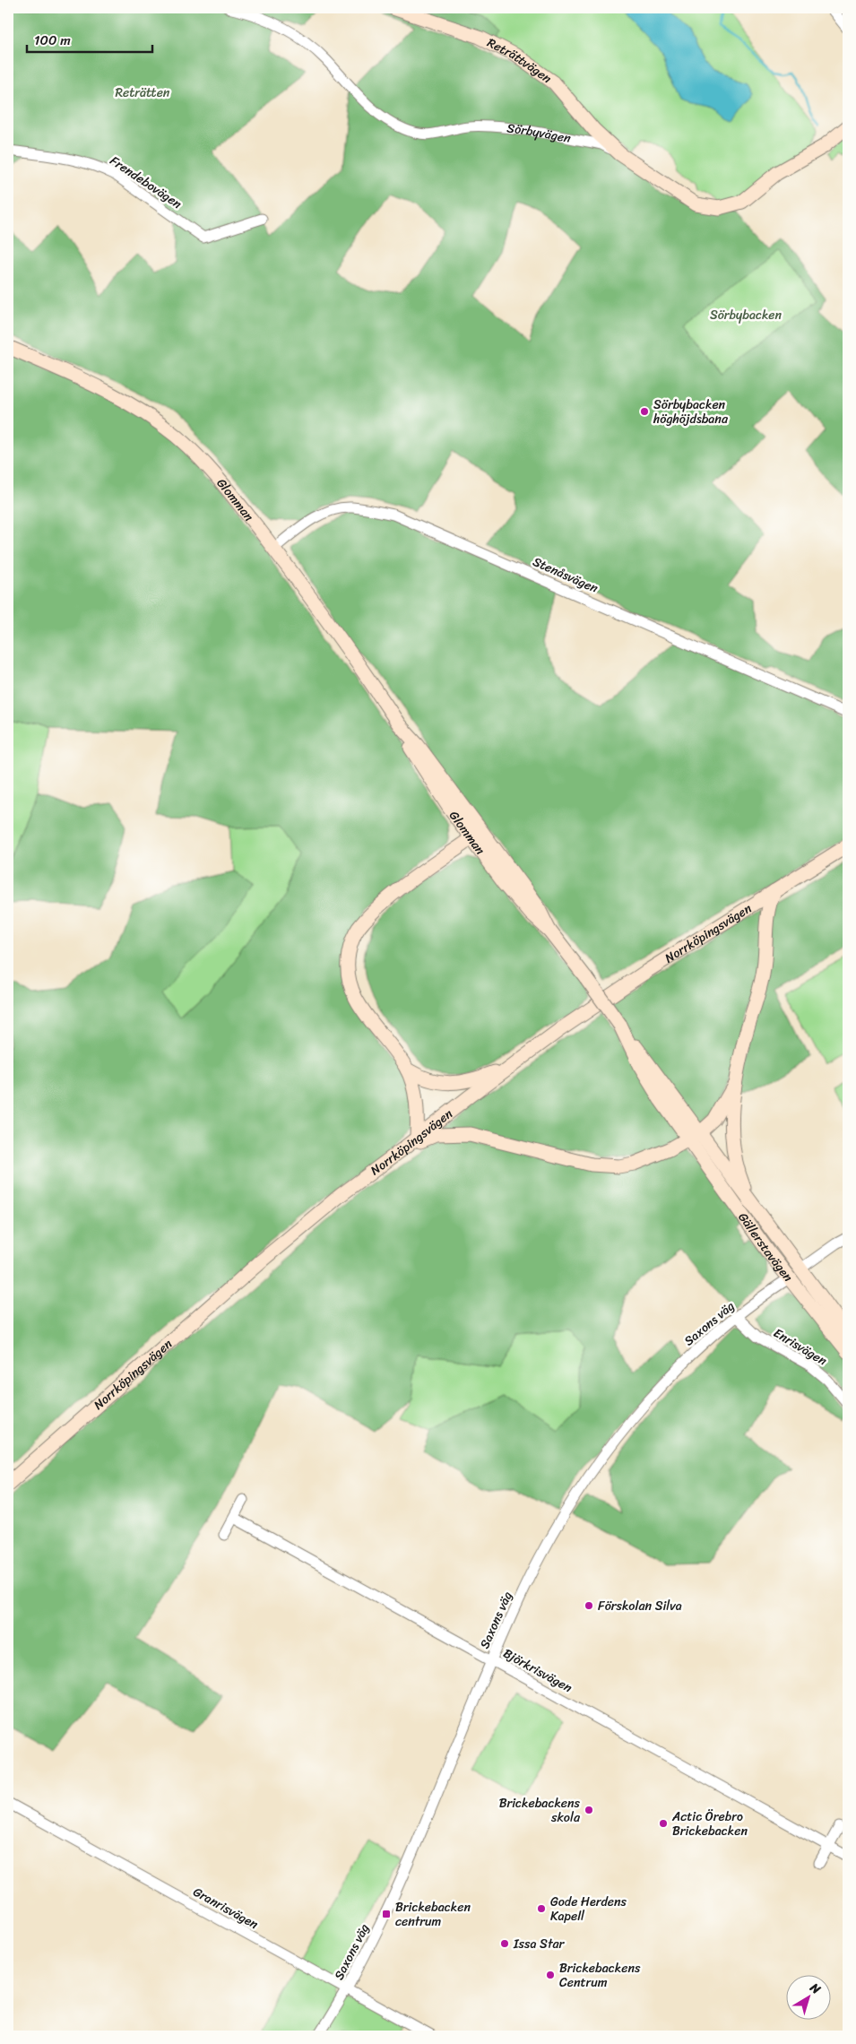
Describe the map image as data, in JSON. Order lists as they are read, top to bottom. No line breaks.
{"streets":{"main road":["Reträttvägen","Sörbyvägen","Glomman","Norrköpingsvägen","Gällerstavägen"],"street":["Frendebovägen","Stenåsvägen","Saxons väg","Enrisvägen","Björkrisvägen","Granrisvägen"]},"crossings":[["Reträttvägen","Sörbyvägen"],["Glomman","Stenåsvägen"],["Glomman","Gällerstavägen"],["Gällerstavägen","Saxons väg"],["Saxons väg","Enrisvägen"],["Saxons väg","Björkrisvägen"],["Saxons väg","Granrisvägen"]],"parks":["Reträtten","Sörbybacken"],"places":{"other":["Sörbybacken höghöjdsbana","Förskolan Silva","Brickebackens skola","Actic Örebro Brickebacken","Gode Herdens Kapell","Issa Star","Brickebackens Centrum"],"transit":["Brickebacken centrum"]},"scale_bar":"100 m","north":"top right"}
